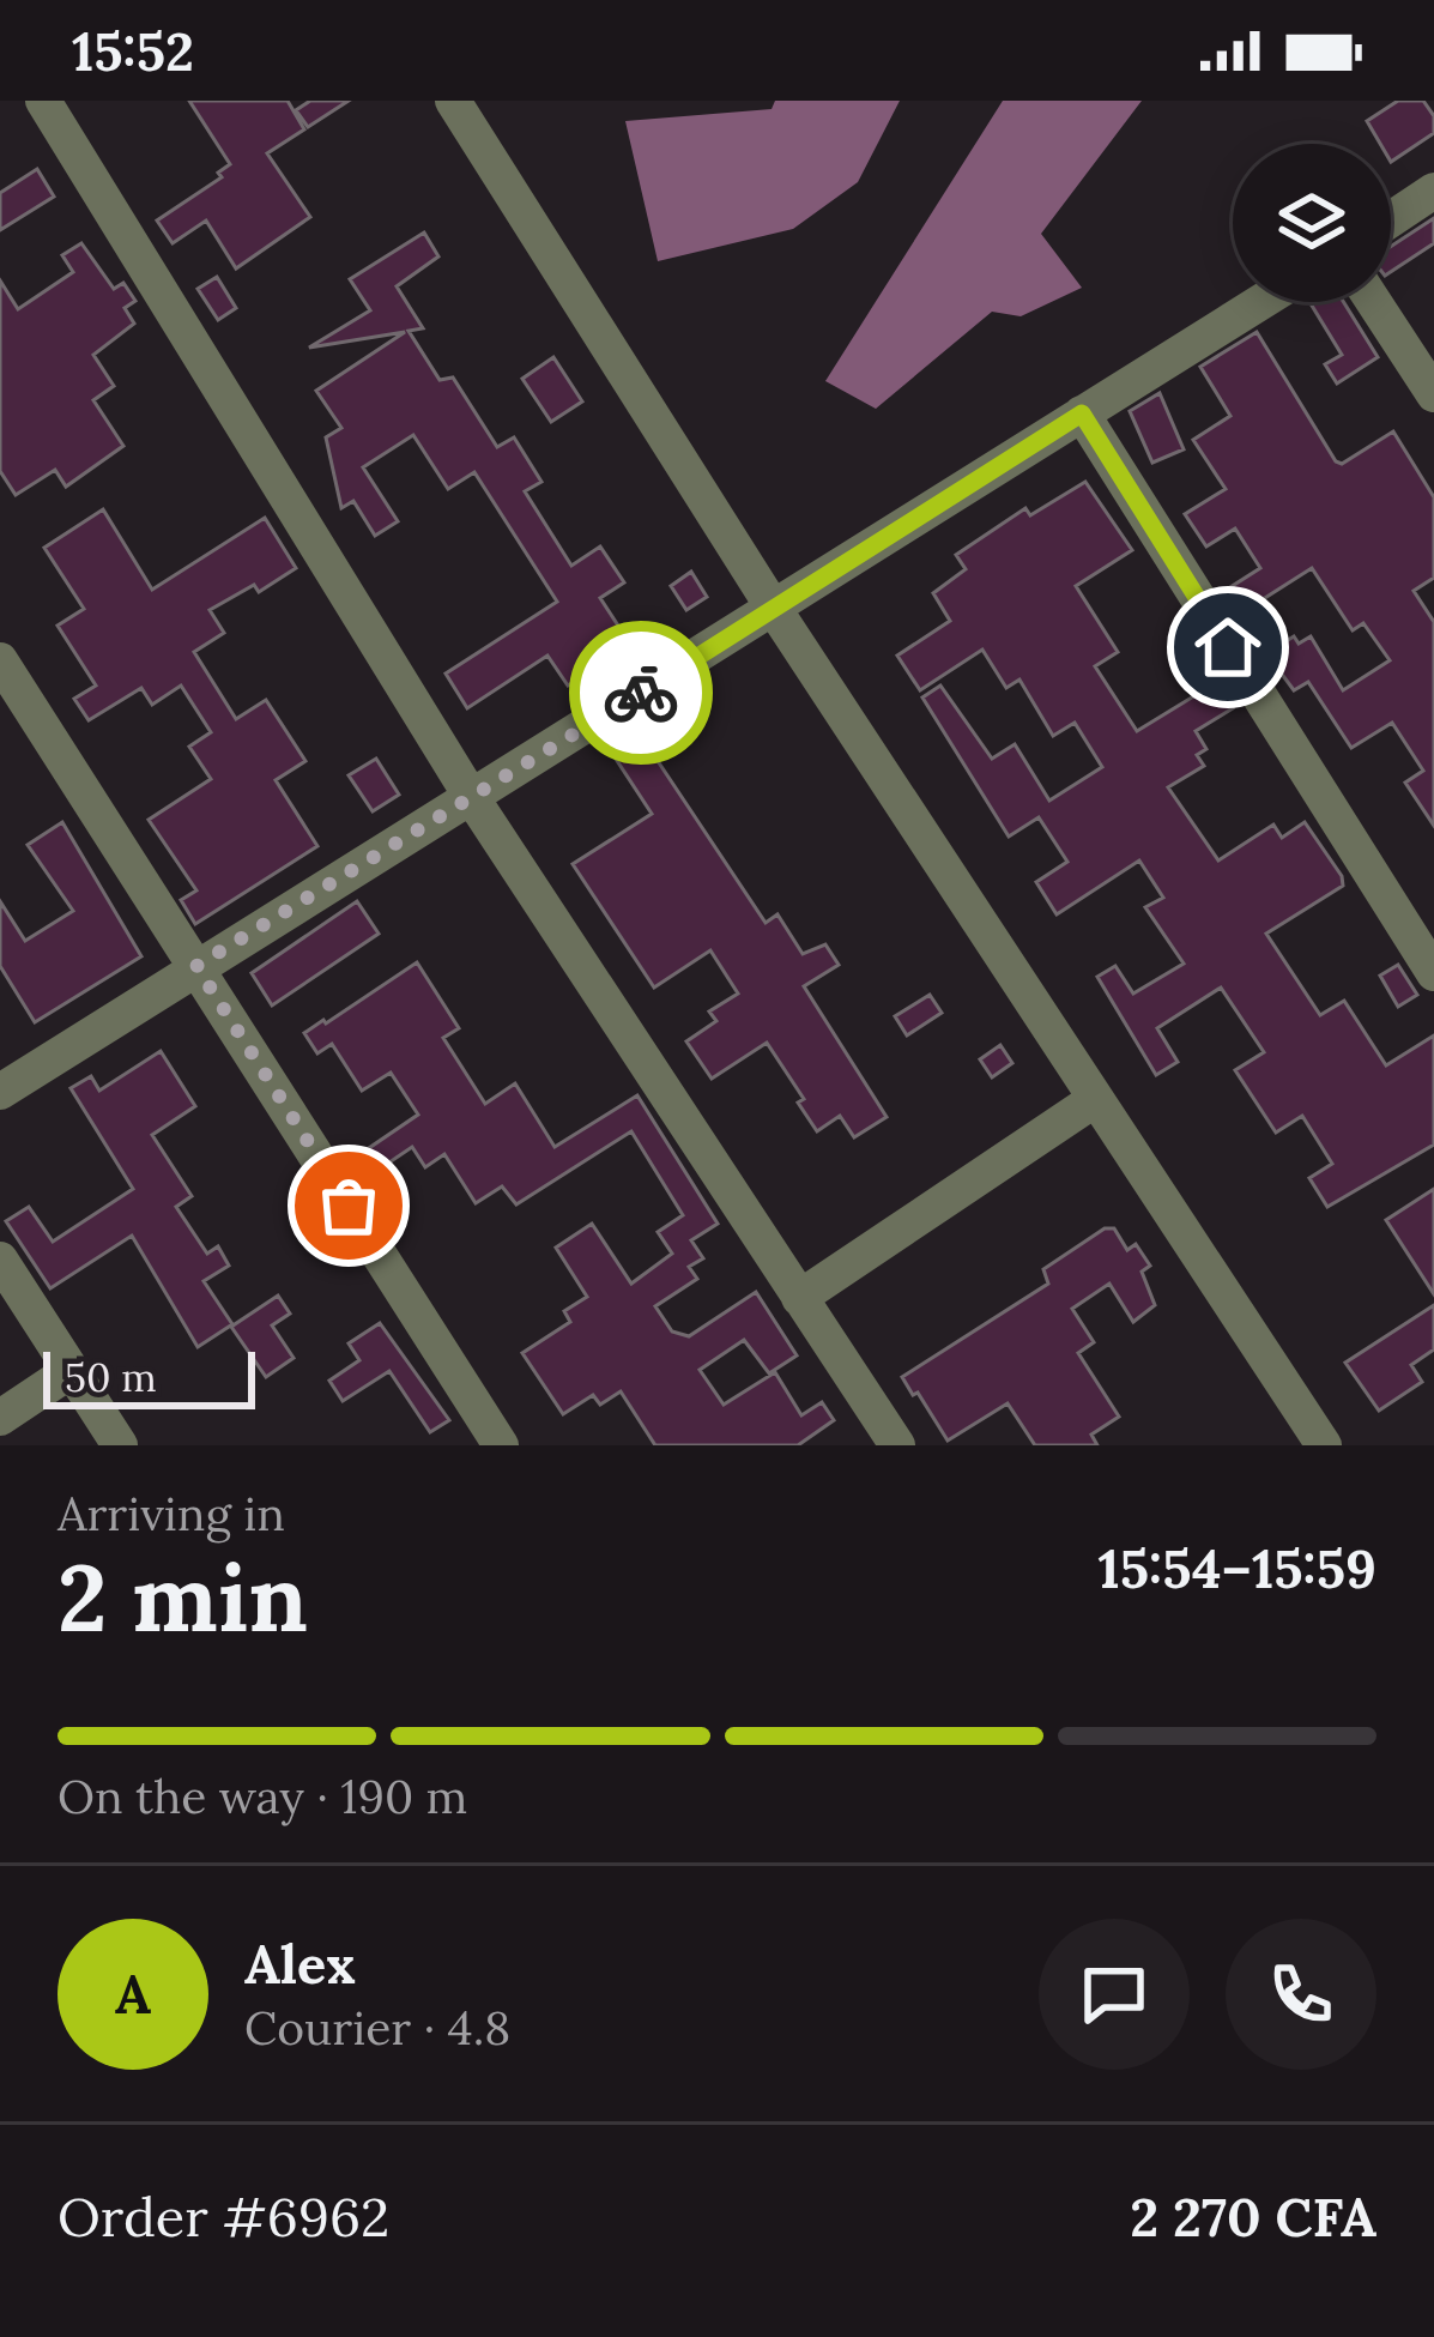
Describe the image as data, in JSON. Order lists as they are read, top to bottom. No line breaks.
{"scale_bar":"50 m","page":{"status":"15:52","scale":"50 m","heading":["2 min","Arriving in","15:54–15:59"],"panel":["Alex","Courier · 4.8","Order #6962","2 270 CFA"],"bar":"On the way · 190 m","round":"A"}}
